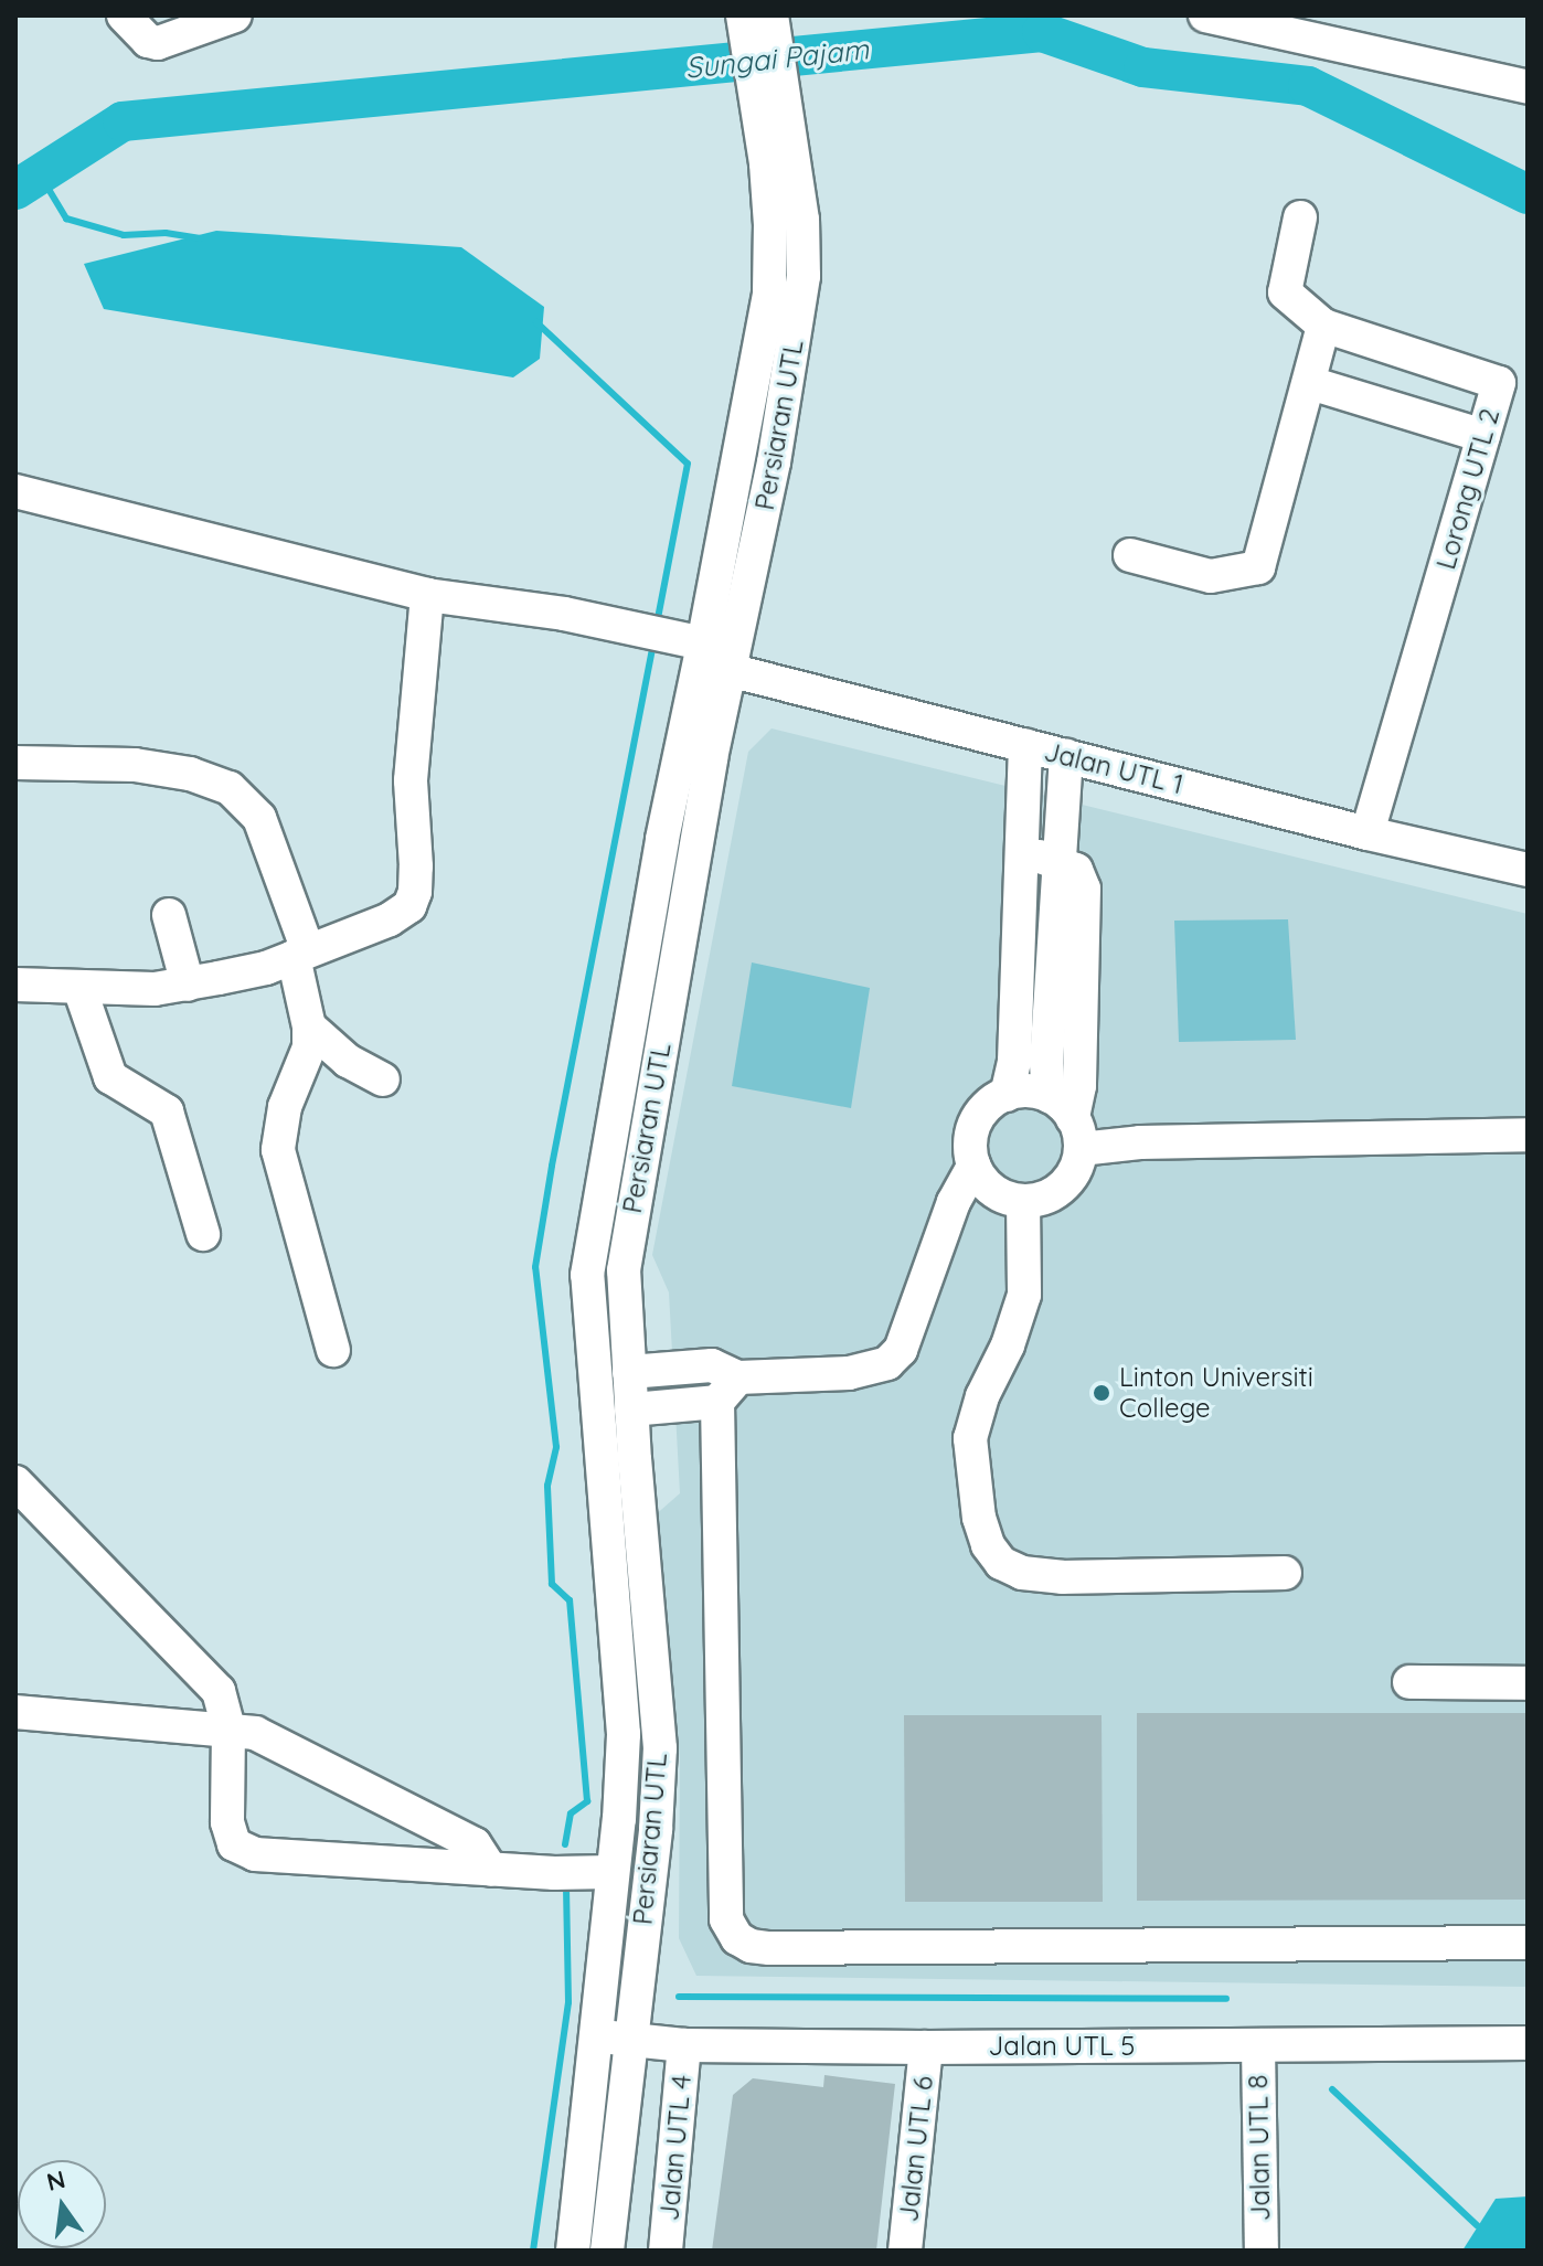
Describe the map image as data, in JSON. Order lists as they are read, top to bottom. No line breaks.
{"streets":{"street":["Persiaran UTL","Lorong UTL 2","Jalan UTL 1","Jalan UTL 5","Jalan UTL 4","Jalan UTL 8","Jalan UTL 6"]},"crossings":[["Persiaran UTL","Jalan UTL 1"],["Persiaran UTL","Jalan UTL 5"],["Lorong UTL 2","Jalan UTL 1"],["Jalan UTL 5","Jalan UTL 4"],["Jalan UTL 5","Jalan UTL 8"],["Jalan UTL 5","Jalan UTL 6"]],"water":["Sungai Pajam"],"places":["Linton Universiti College"],"north":"top"}
